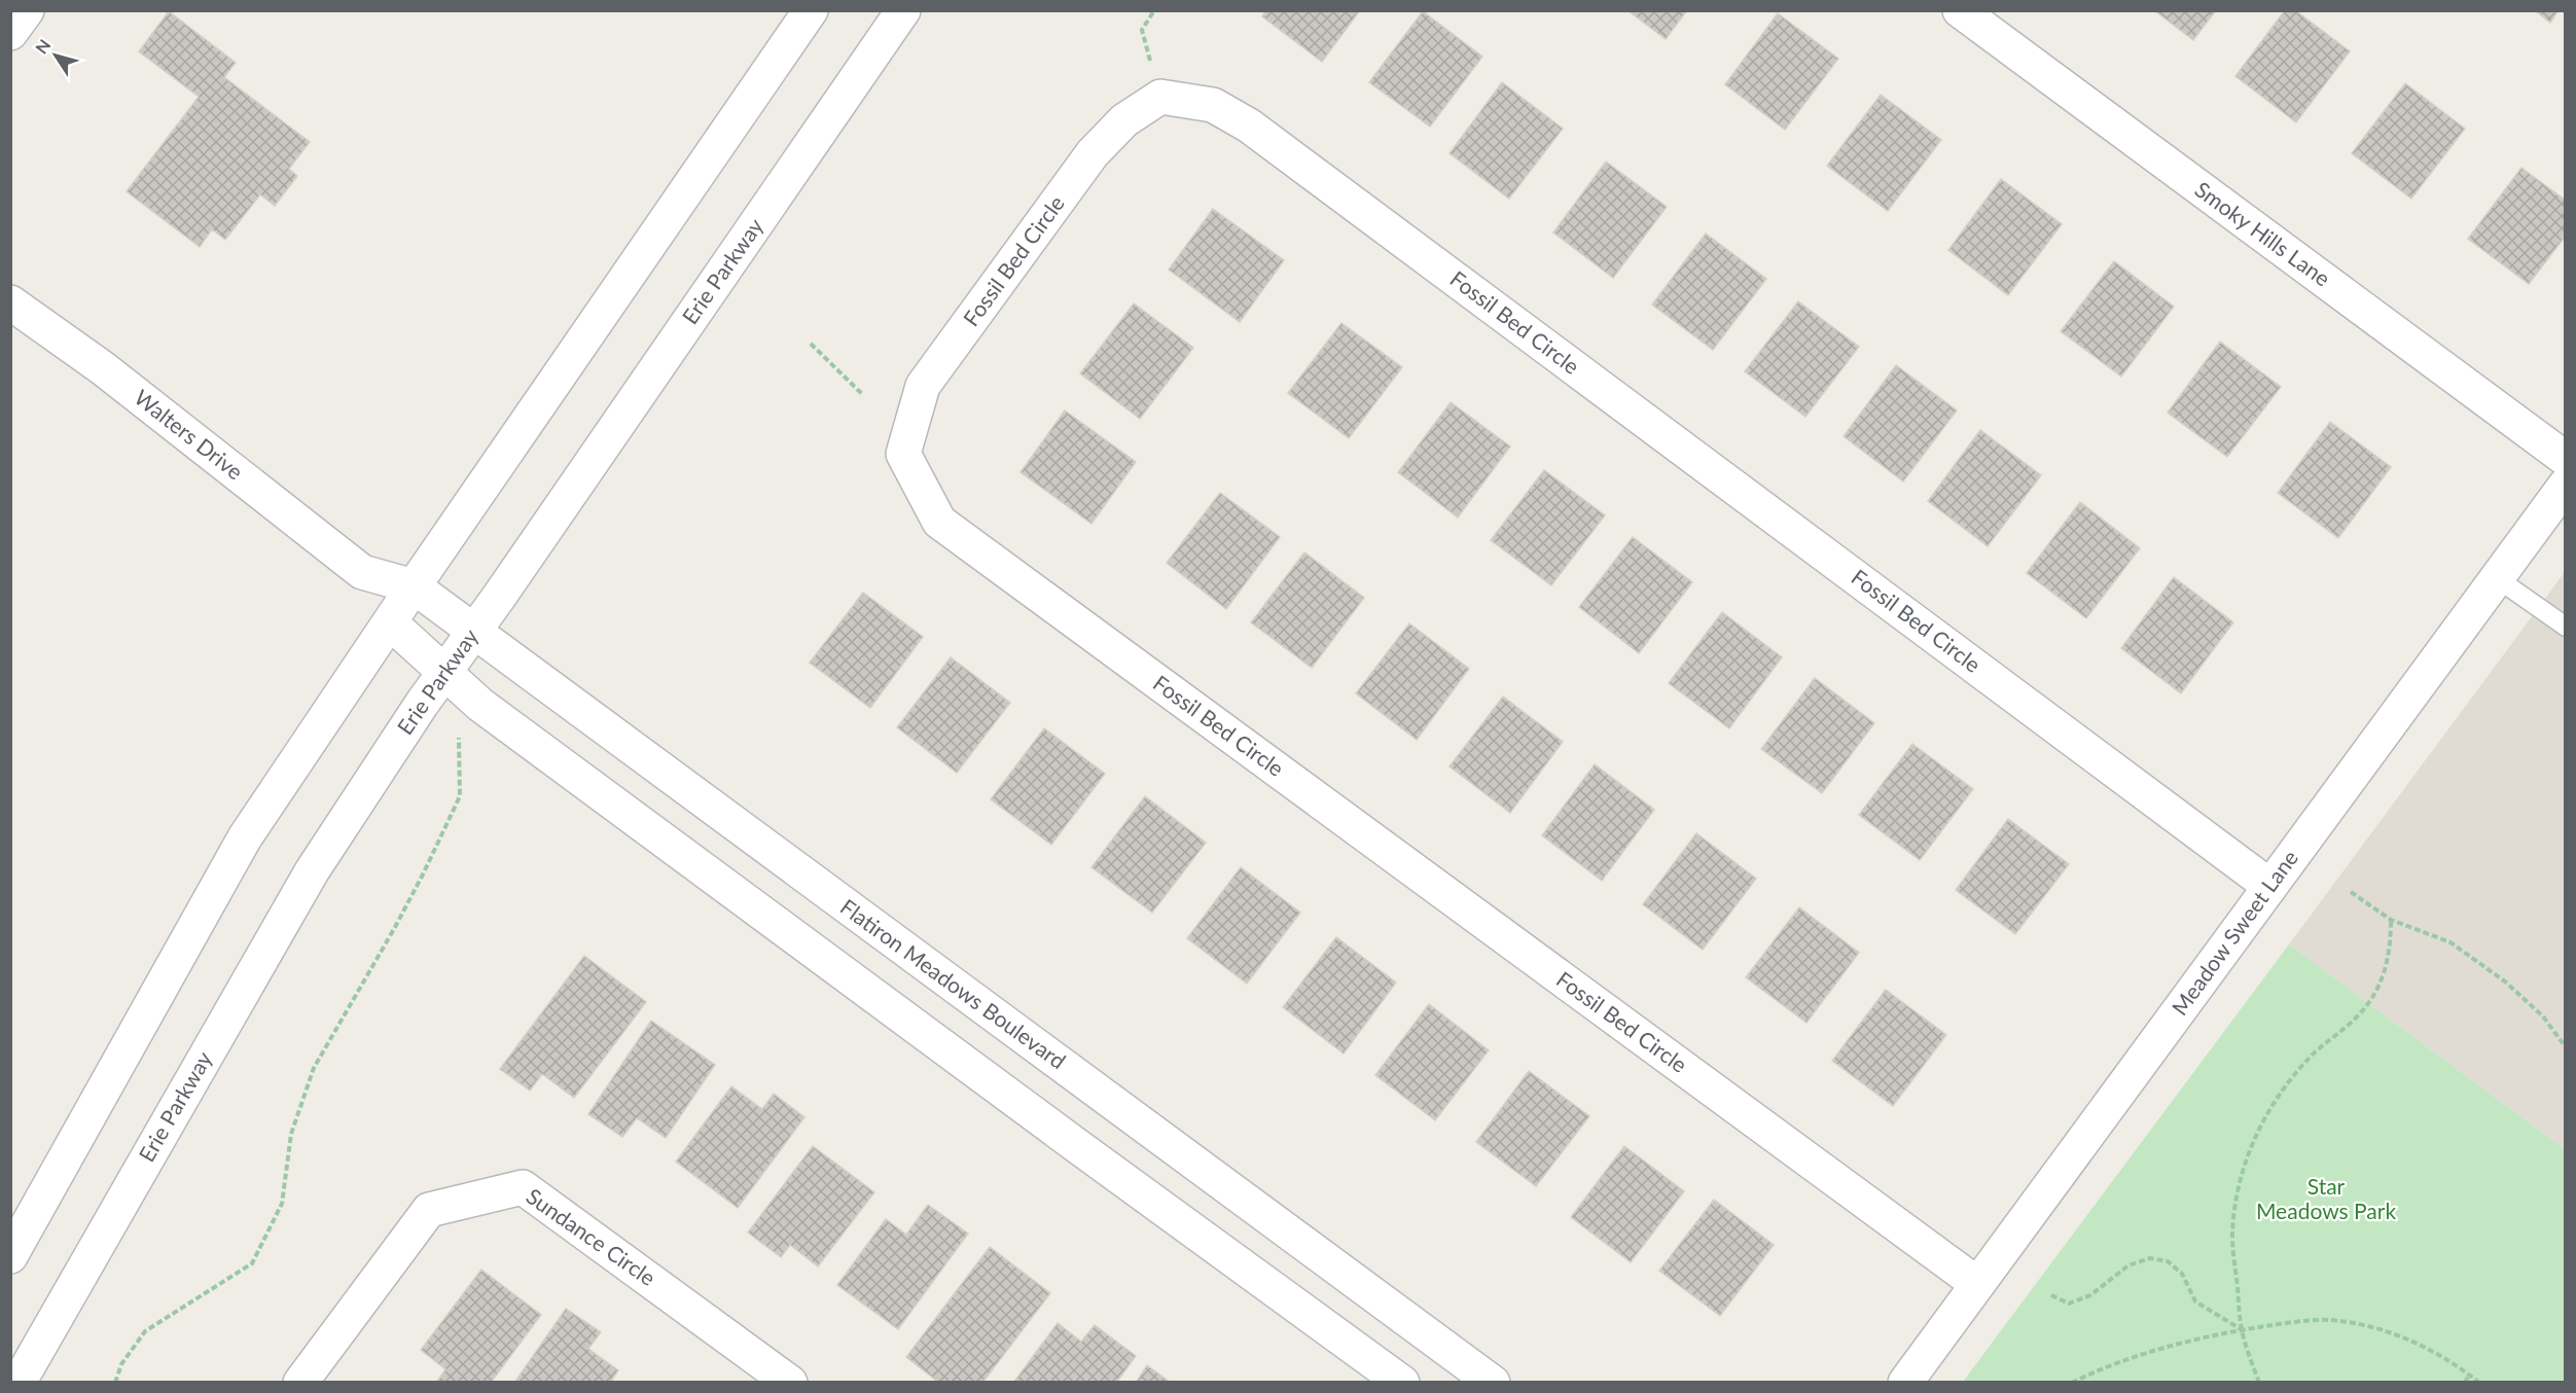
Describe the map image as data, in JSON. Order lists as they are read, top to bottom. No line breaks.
{"streets":{"street":["Smoky Hills Lane","Fossil Bed Circle","Erie Parkway","Walters Drive","Meadow Sweet Lane","Flatiron Meadows Boulevard","Sundance Circle"]},"crossings":[["Fossil Bed Circle","Meadow Sweet Lane"],["Erie Parkway","Flatiron Meadows Boulevard"],["Walters Drive","Flatiron Meadows Boulevard"]],"parks":["Star Meadows Park"],"north":"top left"}
